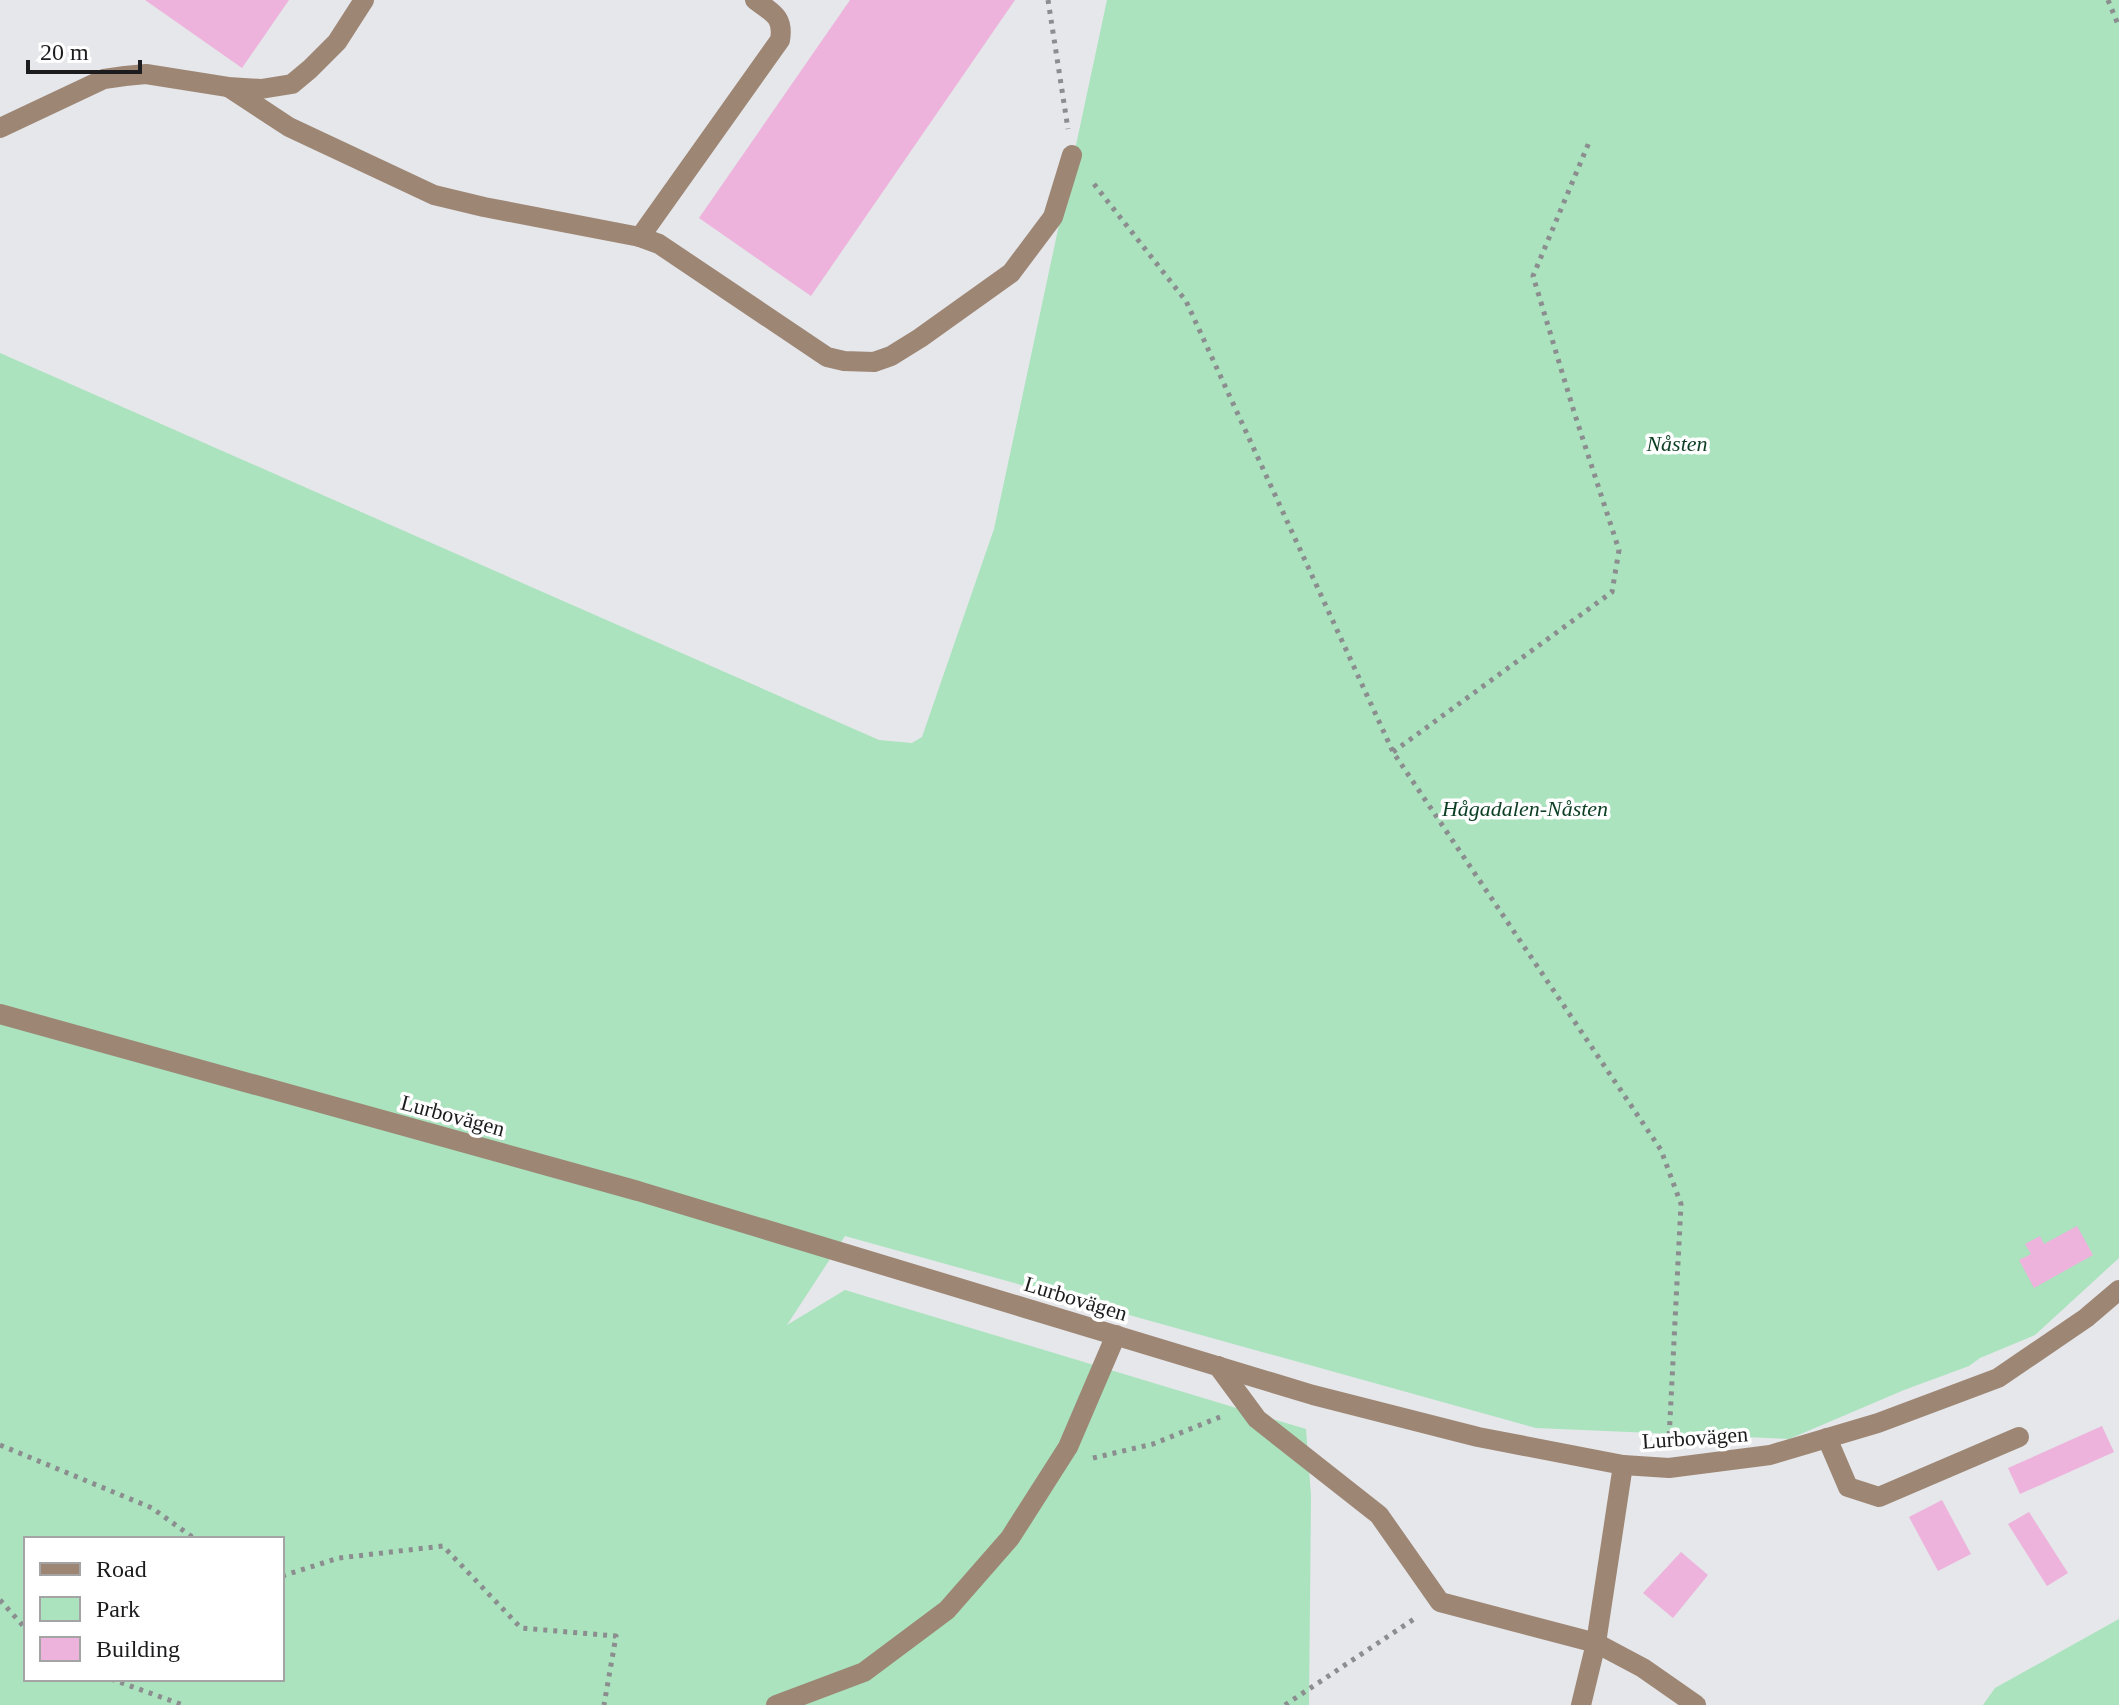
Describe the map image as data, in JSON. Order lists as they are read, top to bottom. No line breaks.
{"streets":{"street":["Lurbovägen"]},"parks":["Nåsten","Hågadalen-Nåsten"],"legend":["Road","Park","Building"],"scale_bar":"20 m"}
